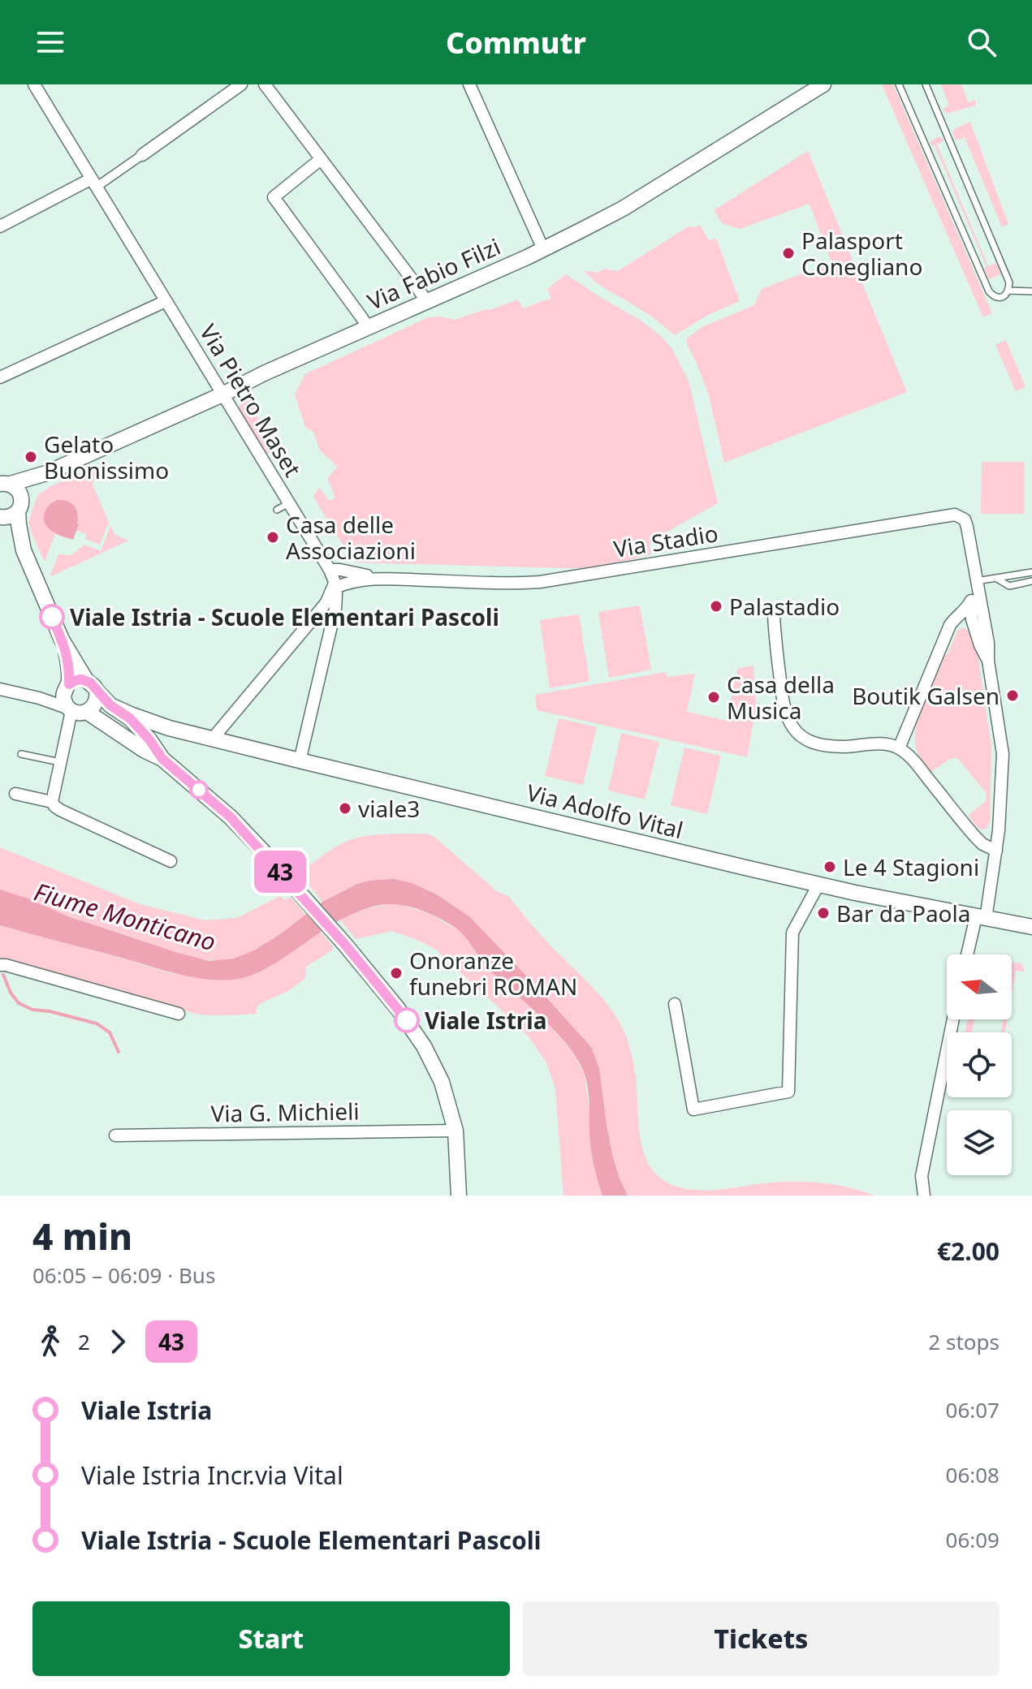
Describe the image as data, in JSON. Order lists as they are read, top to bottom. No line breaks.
{"streets":{"street":["Via Fabio Filzi","Via Pietro Maset","Via Stadio","Via Adolfo Vital","Via G. Michieli"]},"crossings":[["Via Fabio Filzi","Via Pietro Maset"],["Via Pietro Maset","Via Stadio"],["Via Pietro Maset","Via Adolfo Vital"]],"water":["Fiume Monticano"],"places":["Palasport Conegliano","Gelato Buonissimo","Casa delle Associazioni","Palastadio","Viale Istria - Scuole Elementari Pascoli","Boutik Galsen","Casa della Musica","viale3","Le 4 Stagioni","Bar da Paola","Onoranze funebri ROMAN","Viale Istria"],"lines":["bus line 43"],"north":"left","page":{"header":"Commutr","on_map":"43","heading":["4 min","06:05 – 06:09 · Bus","€2.00"],"legs":["2","43","2 stops"],"list":[{"name":"Viale Istria","value":"06:07"},{"name":"Viale Istria Incr.via Vital","value":"06:08"},{"name":"Viale Istria - Scuole Elementari Pascoli","value":"06:09"}],"buttons":["Start","Tickets"]}}
